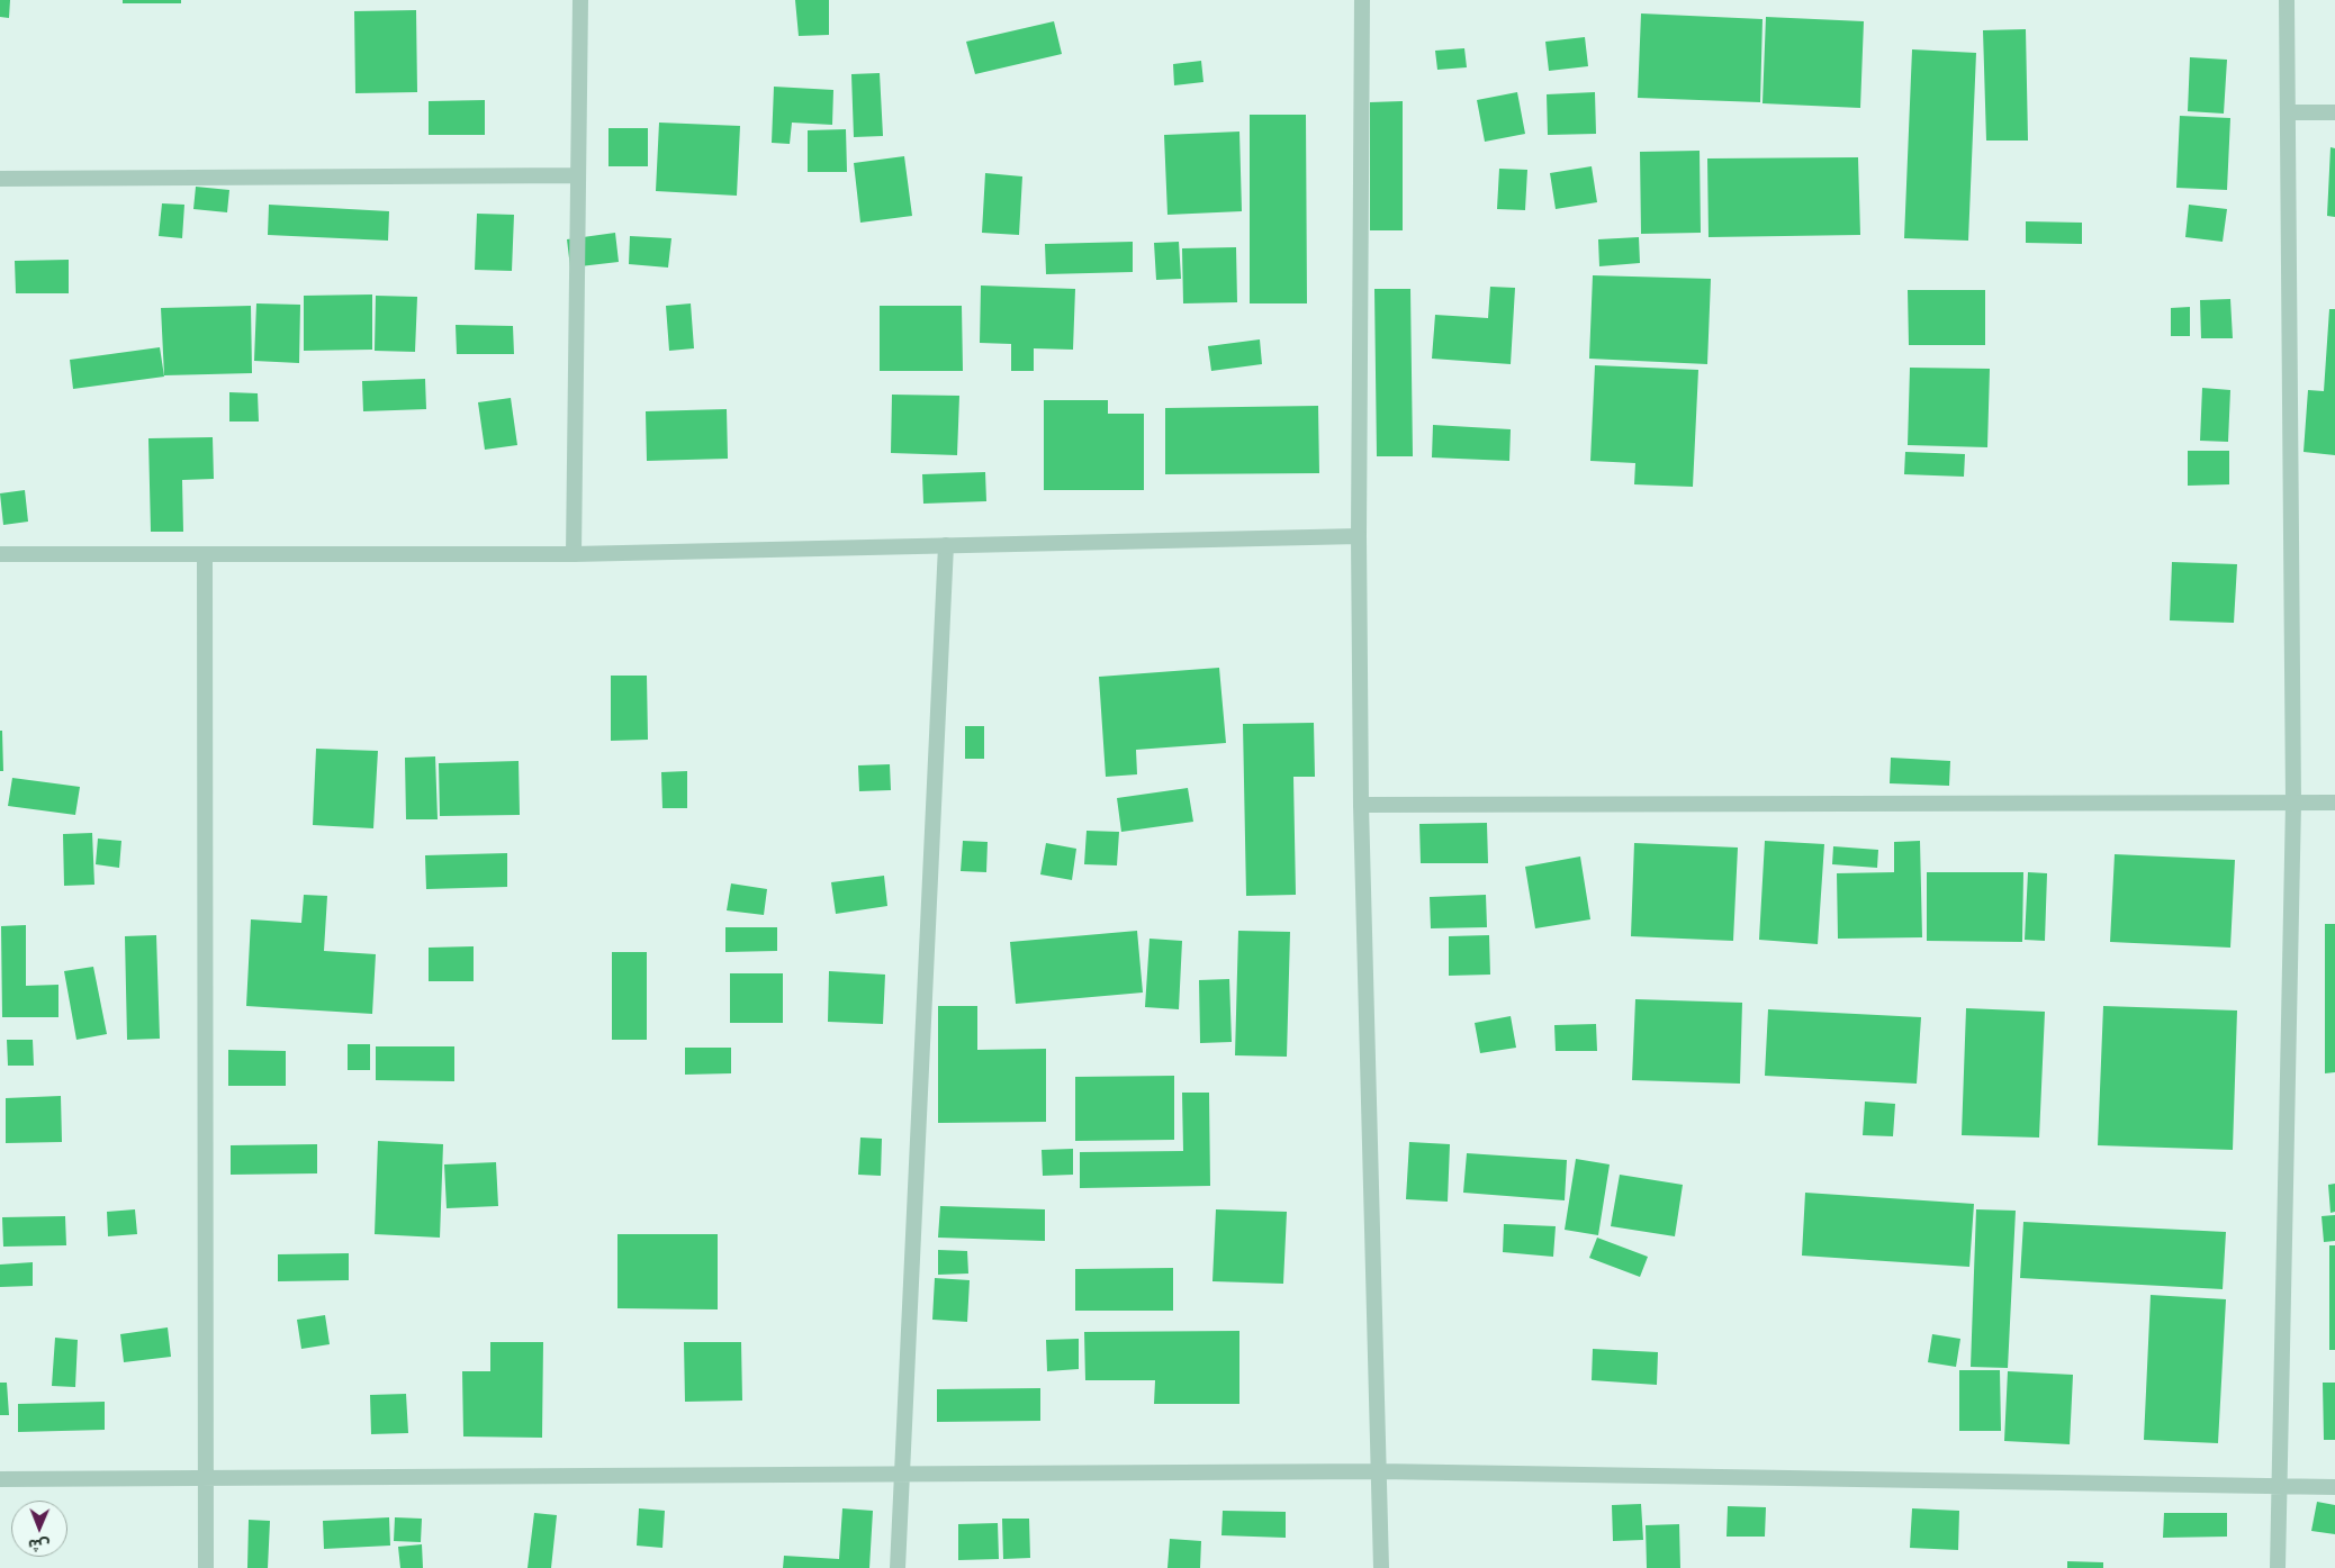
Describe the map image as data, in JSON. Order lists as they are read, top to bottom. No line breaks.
{"north":"bottom"}
